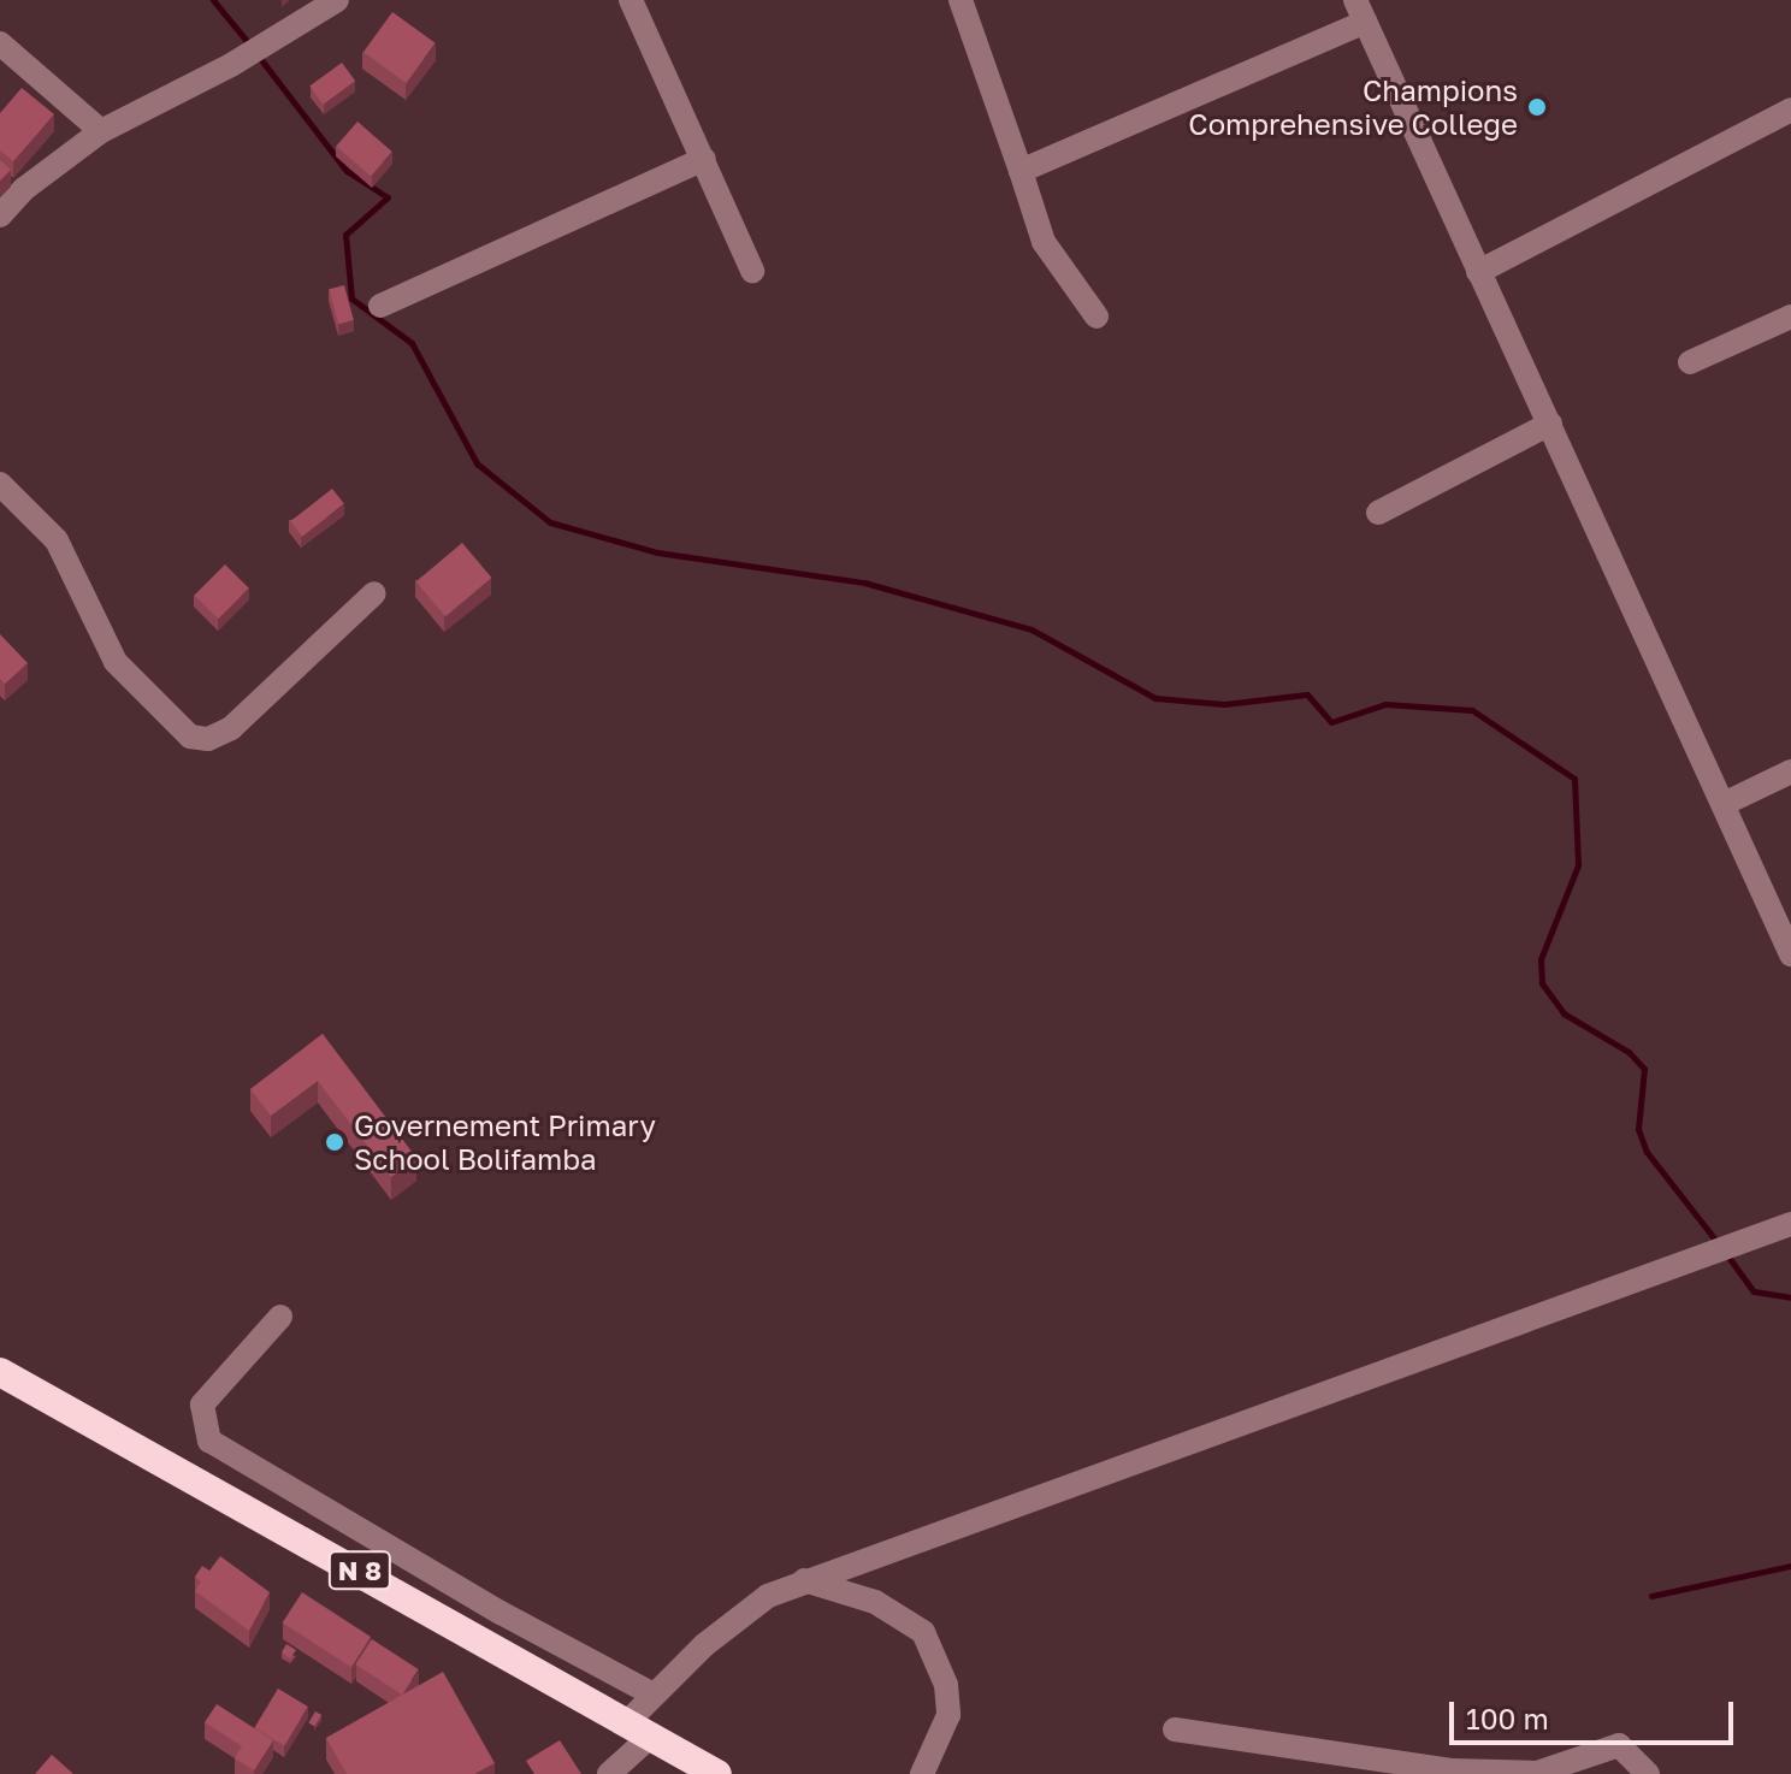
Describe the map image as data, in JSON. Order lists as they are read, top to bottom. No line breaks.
{"streets":{"highway":["N 8"]},"places":["Champions Comprehensive College","Governement Primary School Bolifamba"],"scale_bar":"100 m"}
